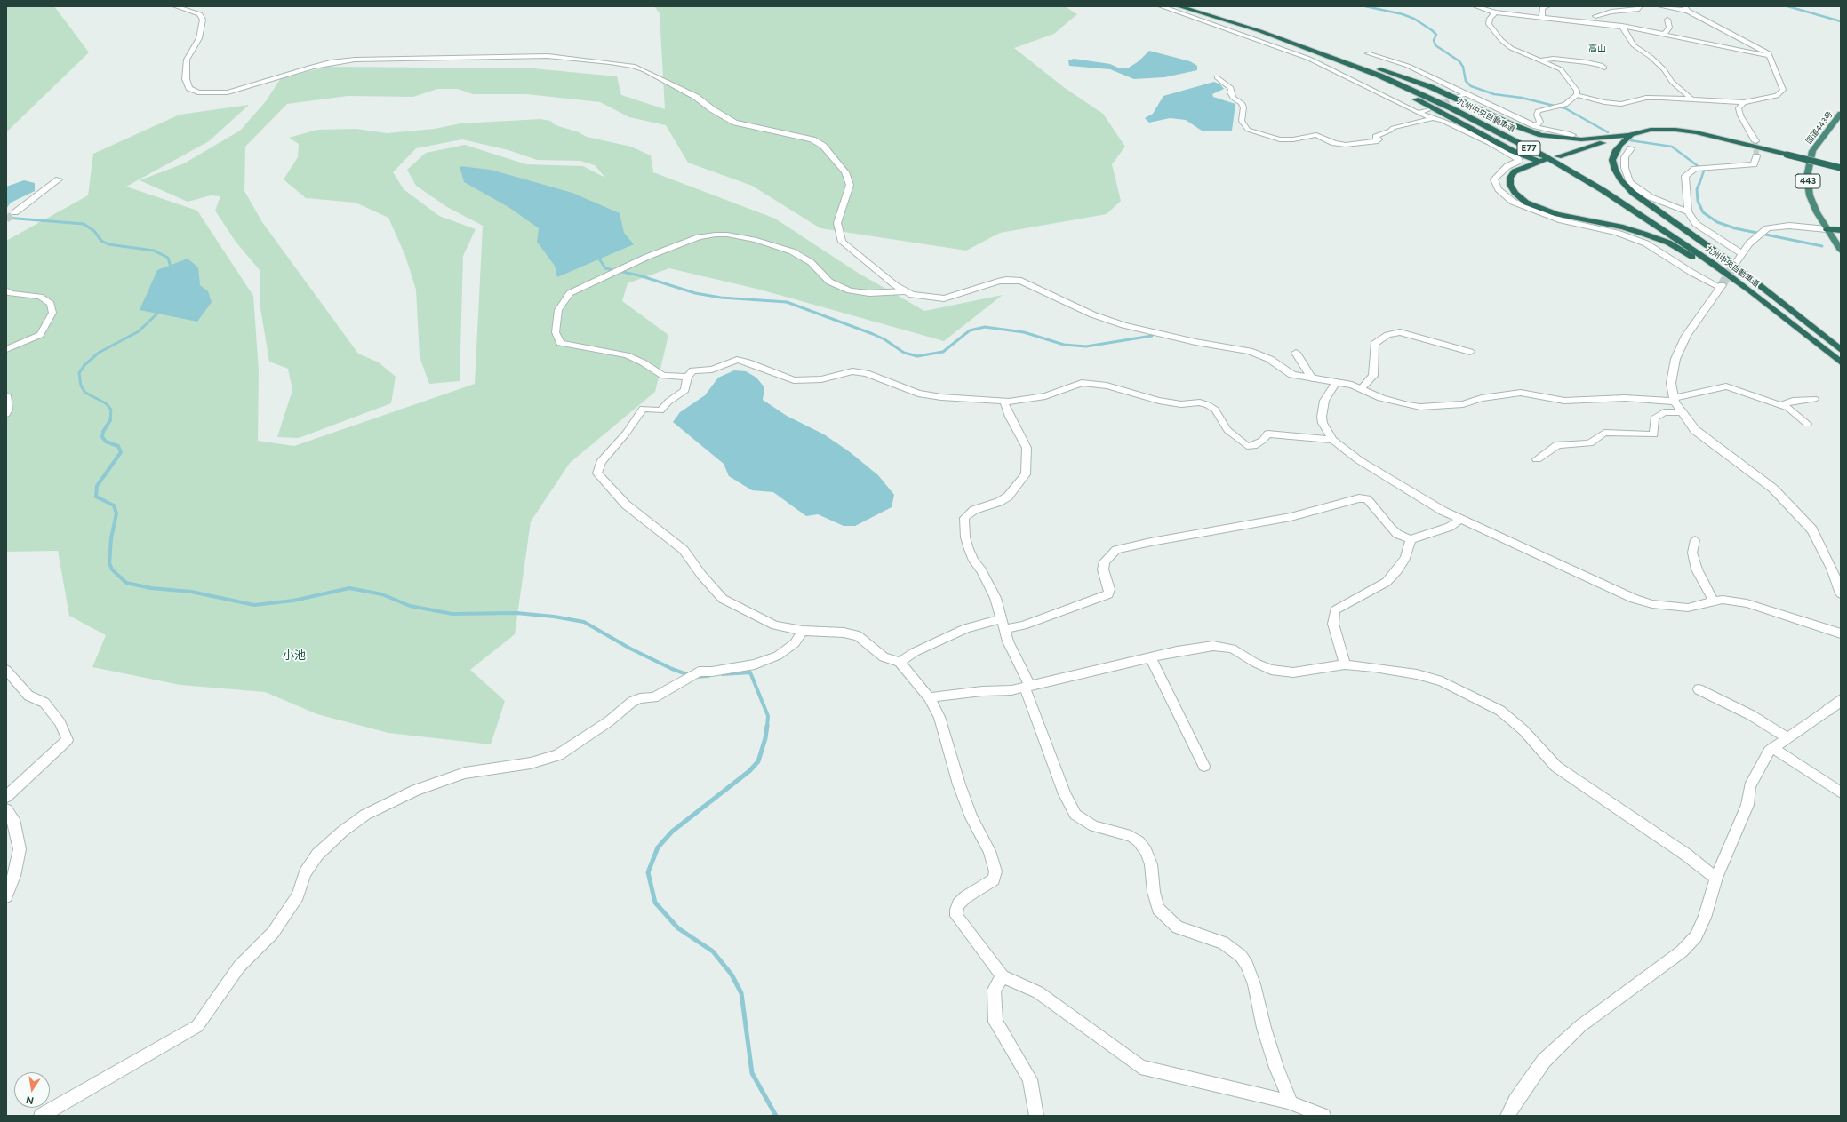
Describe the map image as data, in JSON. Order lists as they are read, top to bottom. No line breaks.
{"streets":{"highway":["九州中央自動車道","国道443号","E77","443"]},"districts":["高山","小池"],"north":"bottom"}
